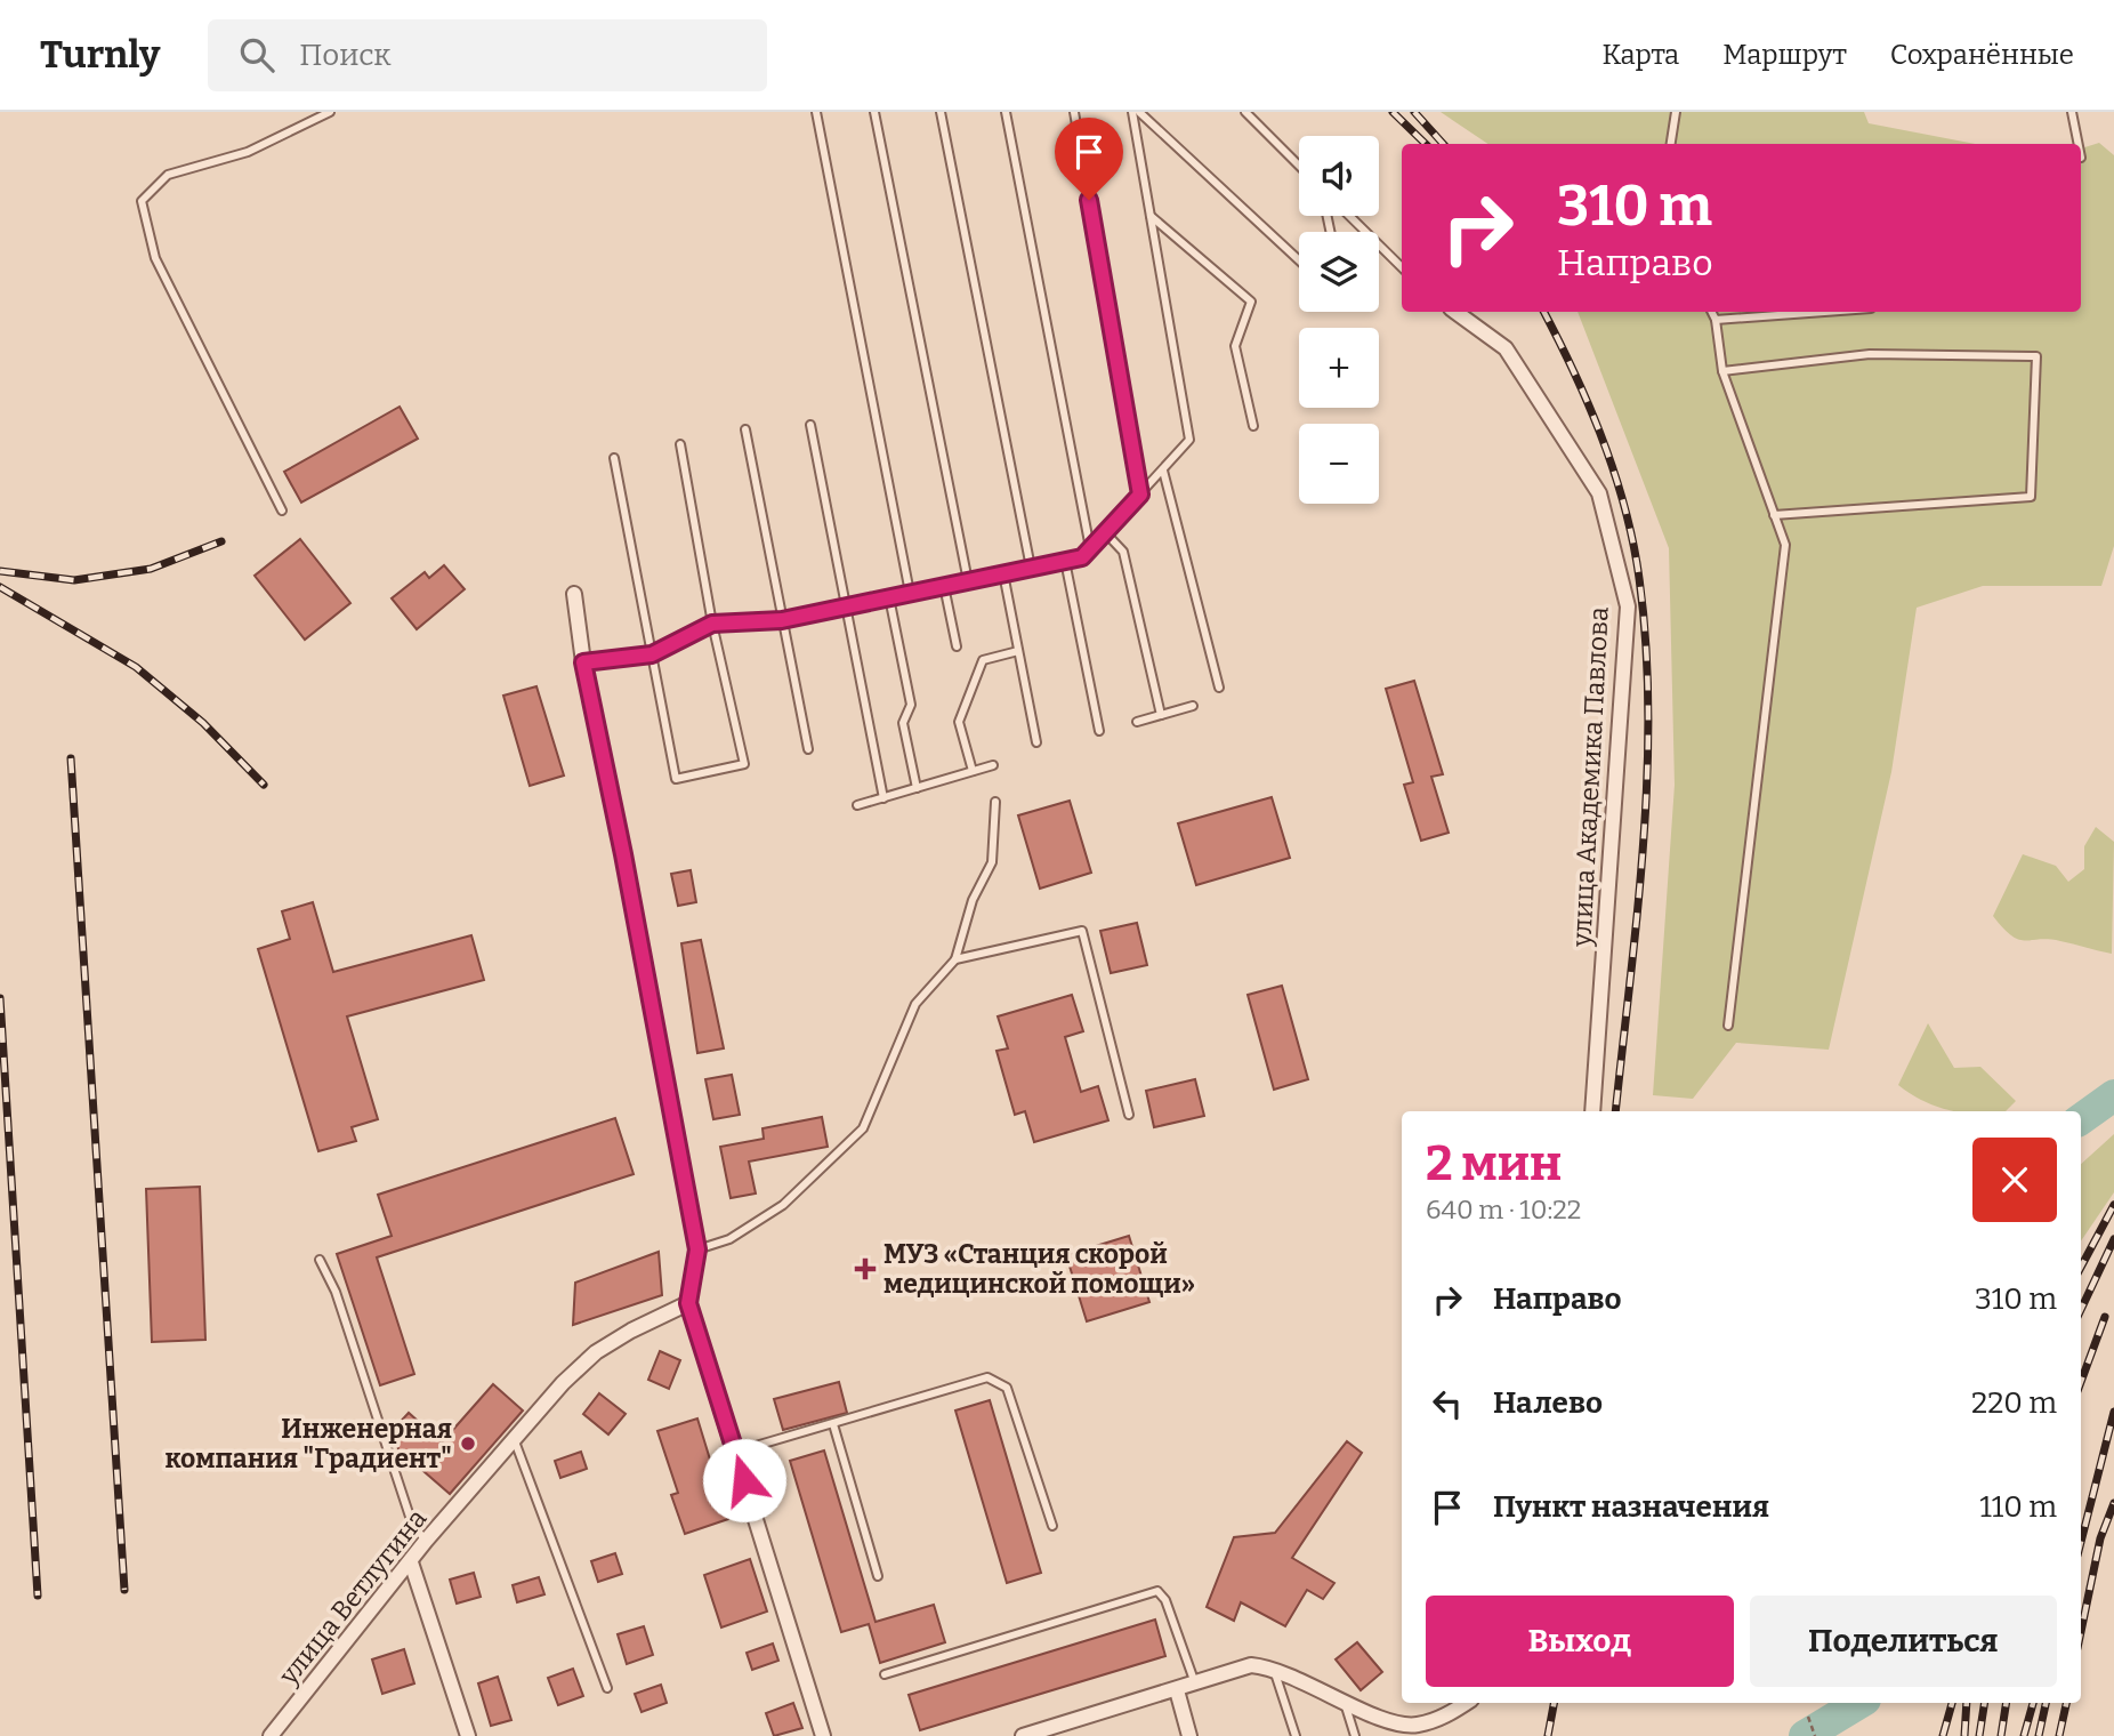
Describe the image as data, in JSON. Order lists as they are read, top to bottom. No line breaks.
{"streets":{"street":["улица Академика Павлова","улица Ветлугина"]},"places":{"health":["МУЗ «Станция скорой медицинской помощи»"],"other":["Инженерная компания \"Градиент\""]},"page":{"header":"Turnly","search":"Поиск","nav":["Карта","Маршрут","Сохранённые"],"map_buttons":["+","−"],"turn":["310 m","Направо"],"heading":["2 мин","640 m · 10:22"],"list":[{"name":"Направо","value":"310 m"},{"name":"Налево","value":"220 m"},{"name":"Пункт назначения","value":"110 m"}],"buttons":["Выход","Поделиться"]}}
